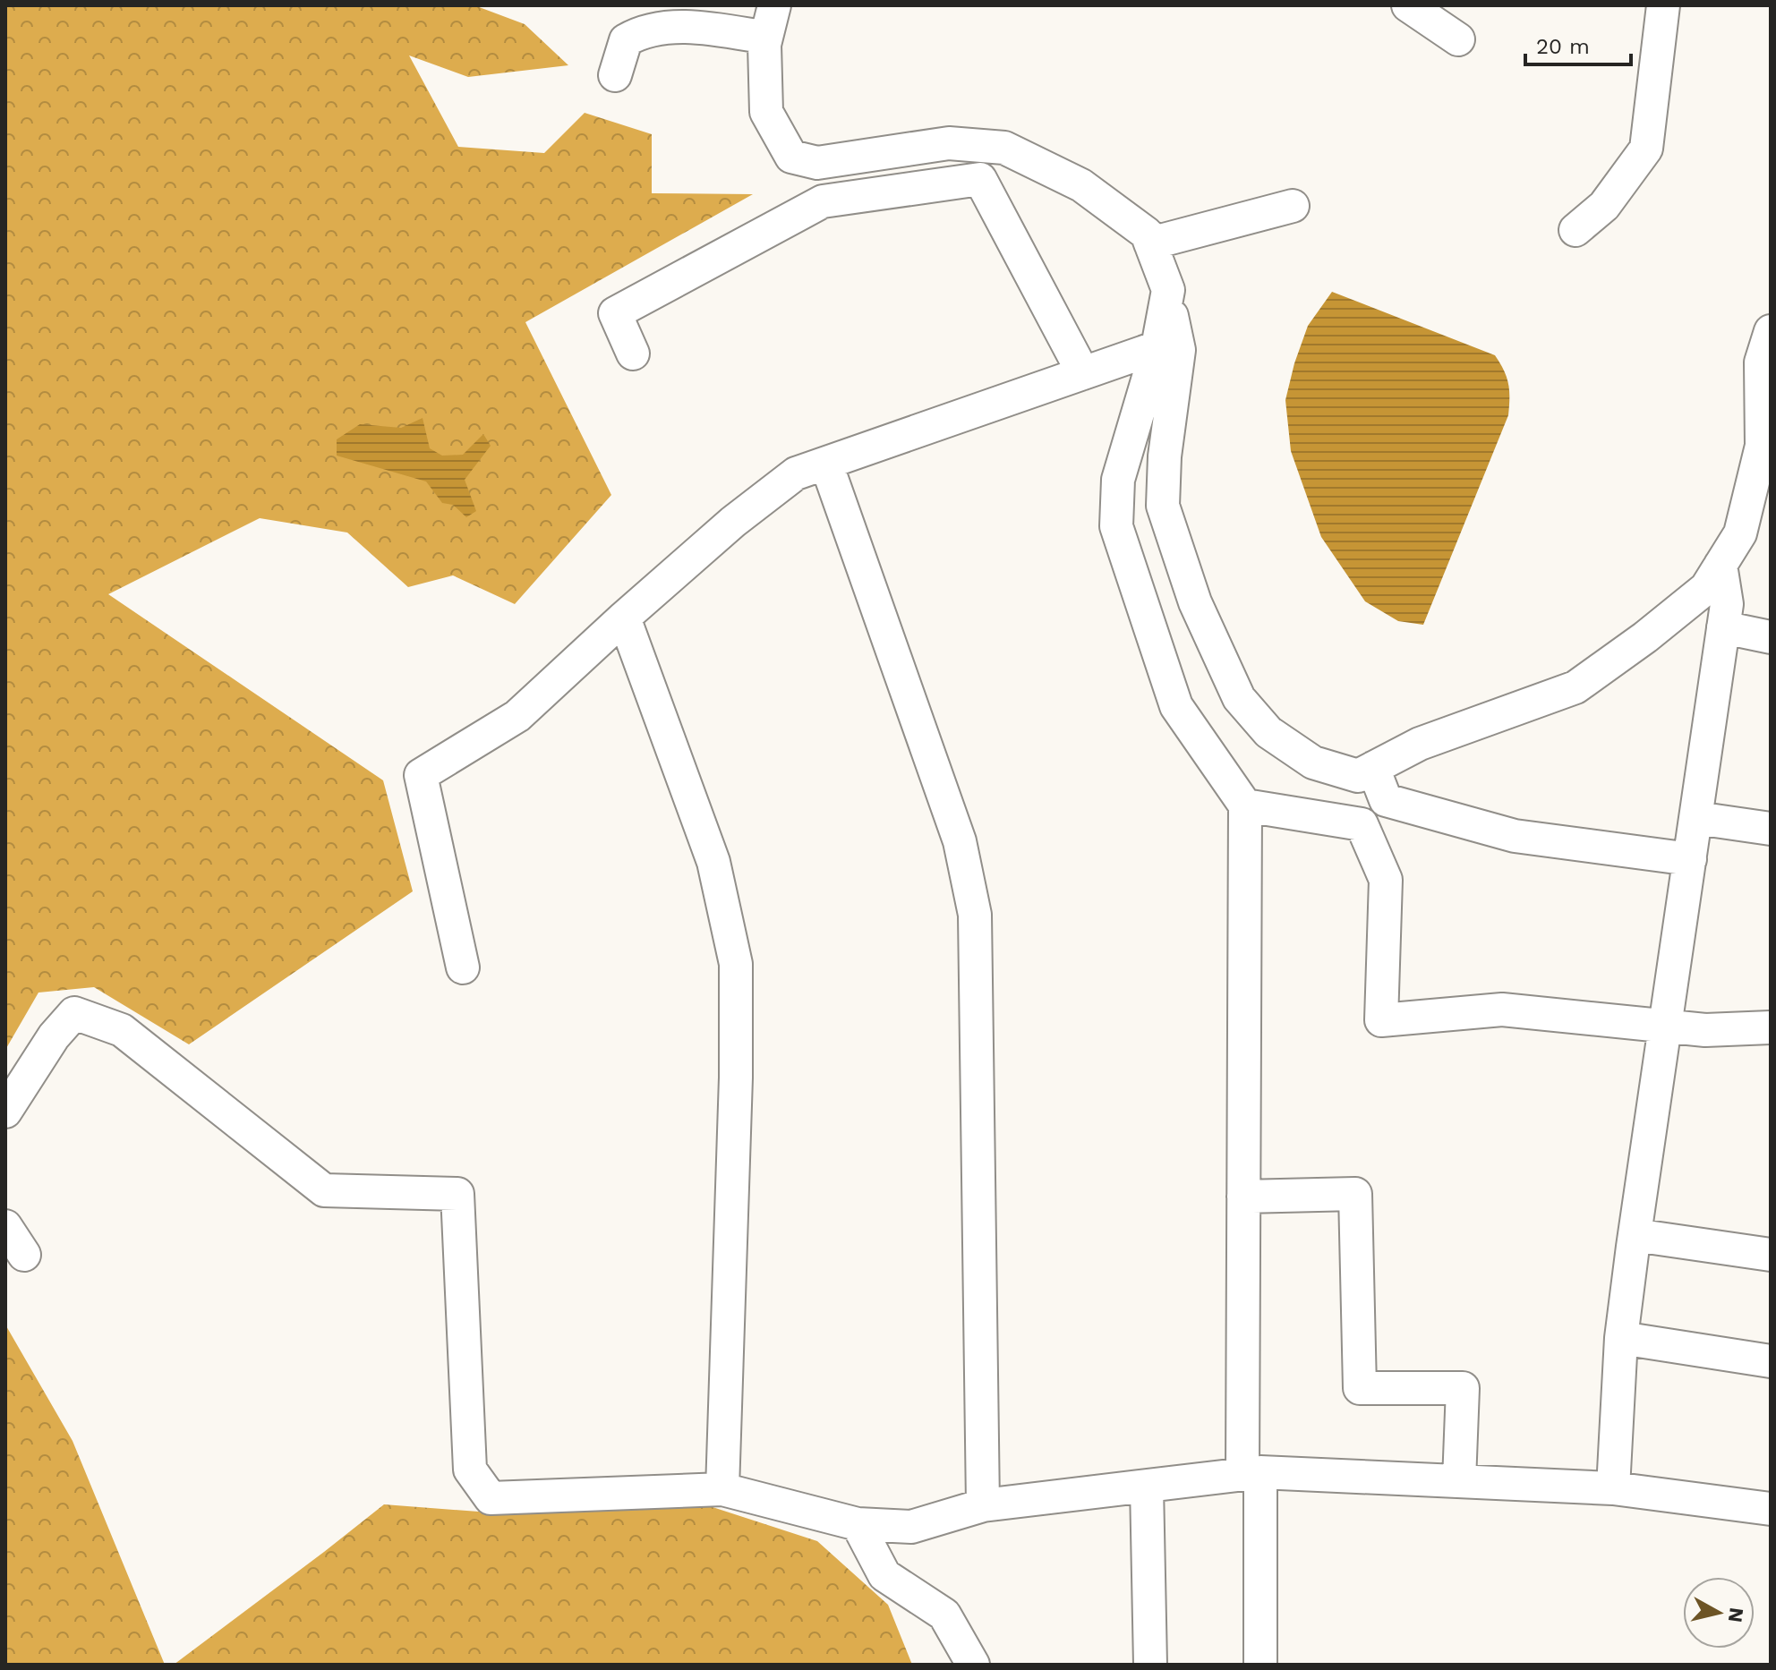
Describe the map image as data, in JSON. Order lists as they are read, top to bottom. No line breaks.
{"scale_bar":"20 m","north":"right"}
